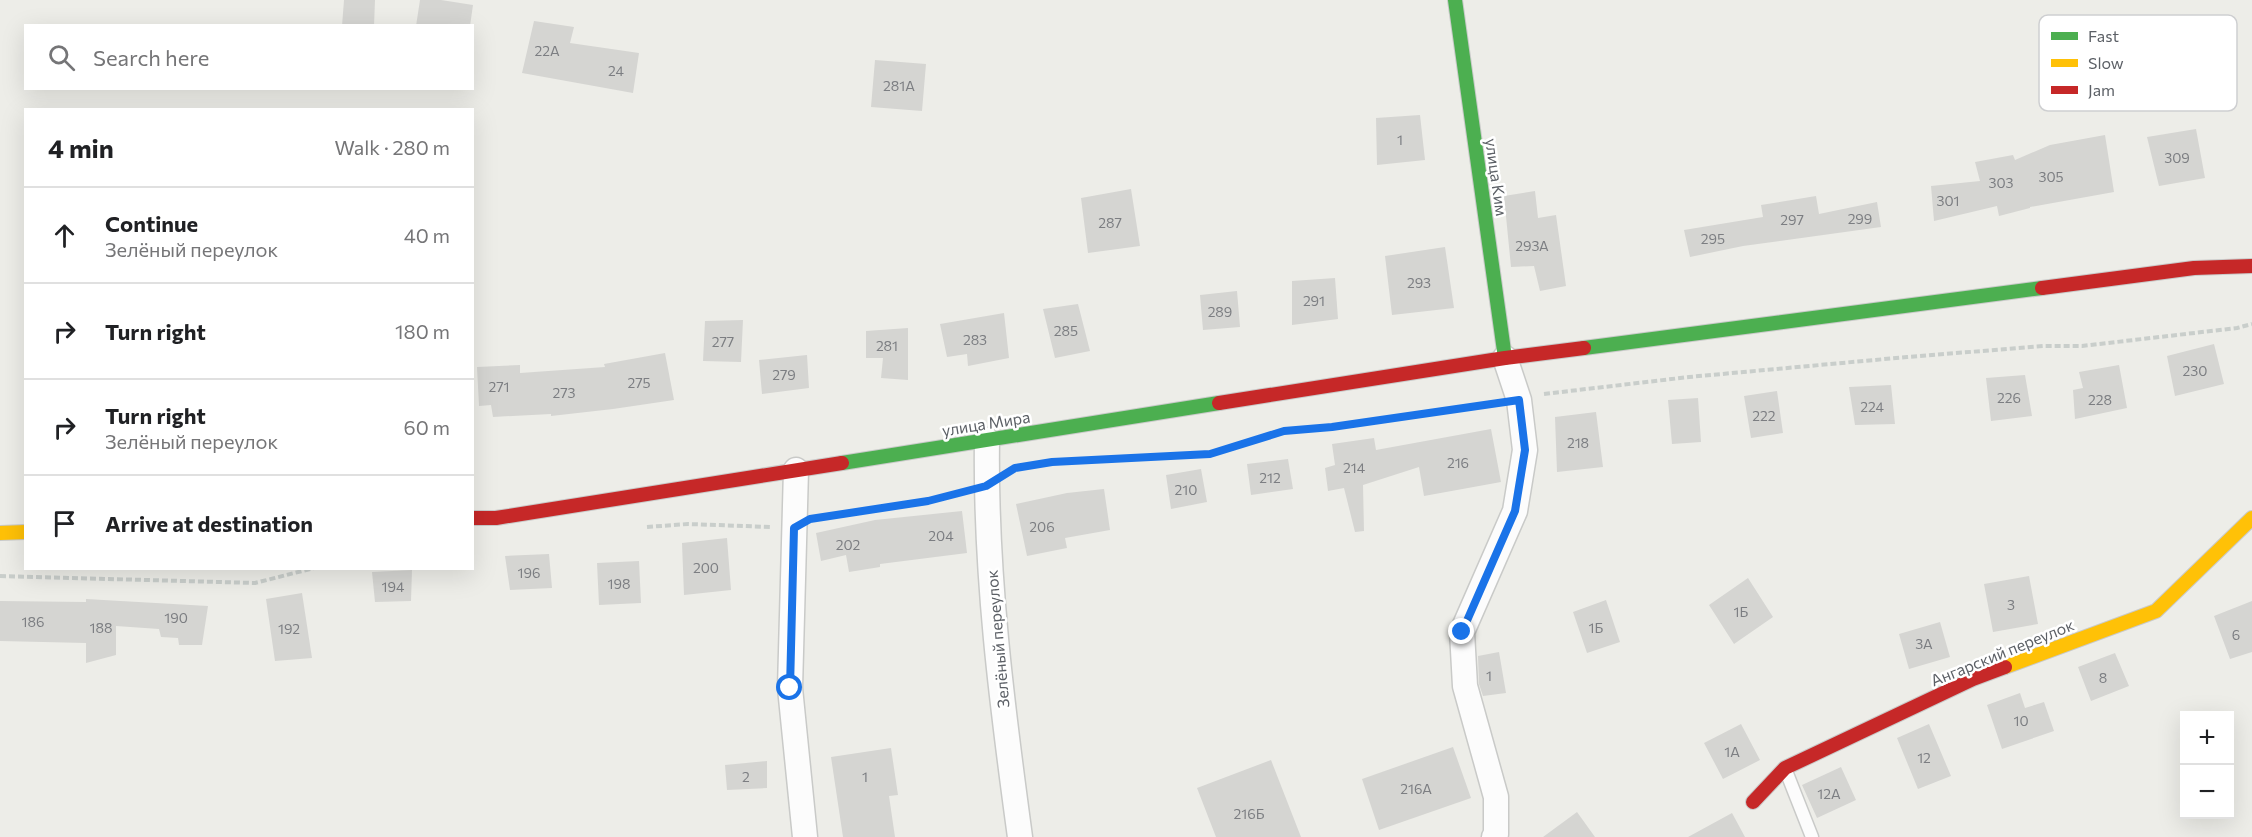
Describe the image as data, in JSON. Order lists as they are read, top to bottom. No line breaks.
{"streets":{"street":["улица Ким","улица Мира","Зелёный переулок","Ангарский переулок"]},"crossings":[["улица Ким","улица Мира"],["улица Мира","Зелёный переулок"]],"house_numbers":["22А","24","281А","1","309","305","303","301","299","297","287","295","293А","293","291","289","285","283","277","281","230","279","275","271","273","226","228","224","222","218","216","214","212","210","206","204","202","200","196","198","194","3","1Б","190","186","188","1Б","192","6","3А","1","8","10","1А","12","2","1","216А","12А","216Б"],"legend":["Fast","Slow","Jam"],"page":{"search":"Search here","heading":["4 min","Walk · 280 m"],"list":[["Continue","Зелёный переулок","40 m"],["Turn right","180 m"],["Turn right","Зелёный переулок","60 m"],"Arrive at destination"],"map_buttons":["+","−"]}}
